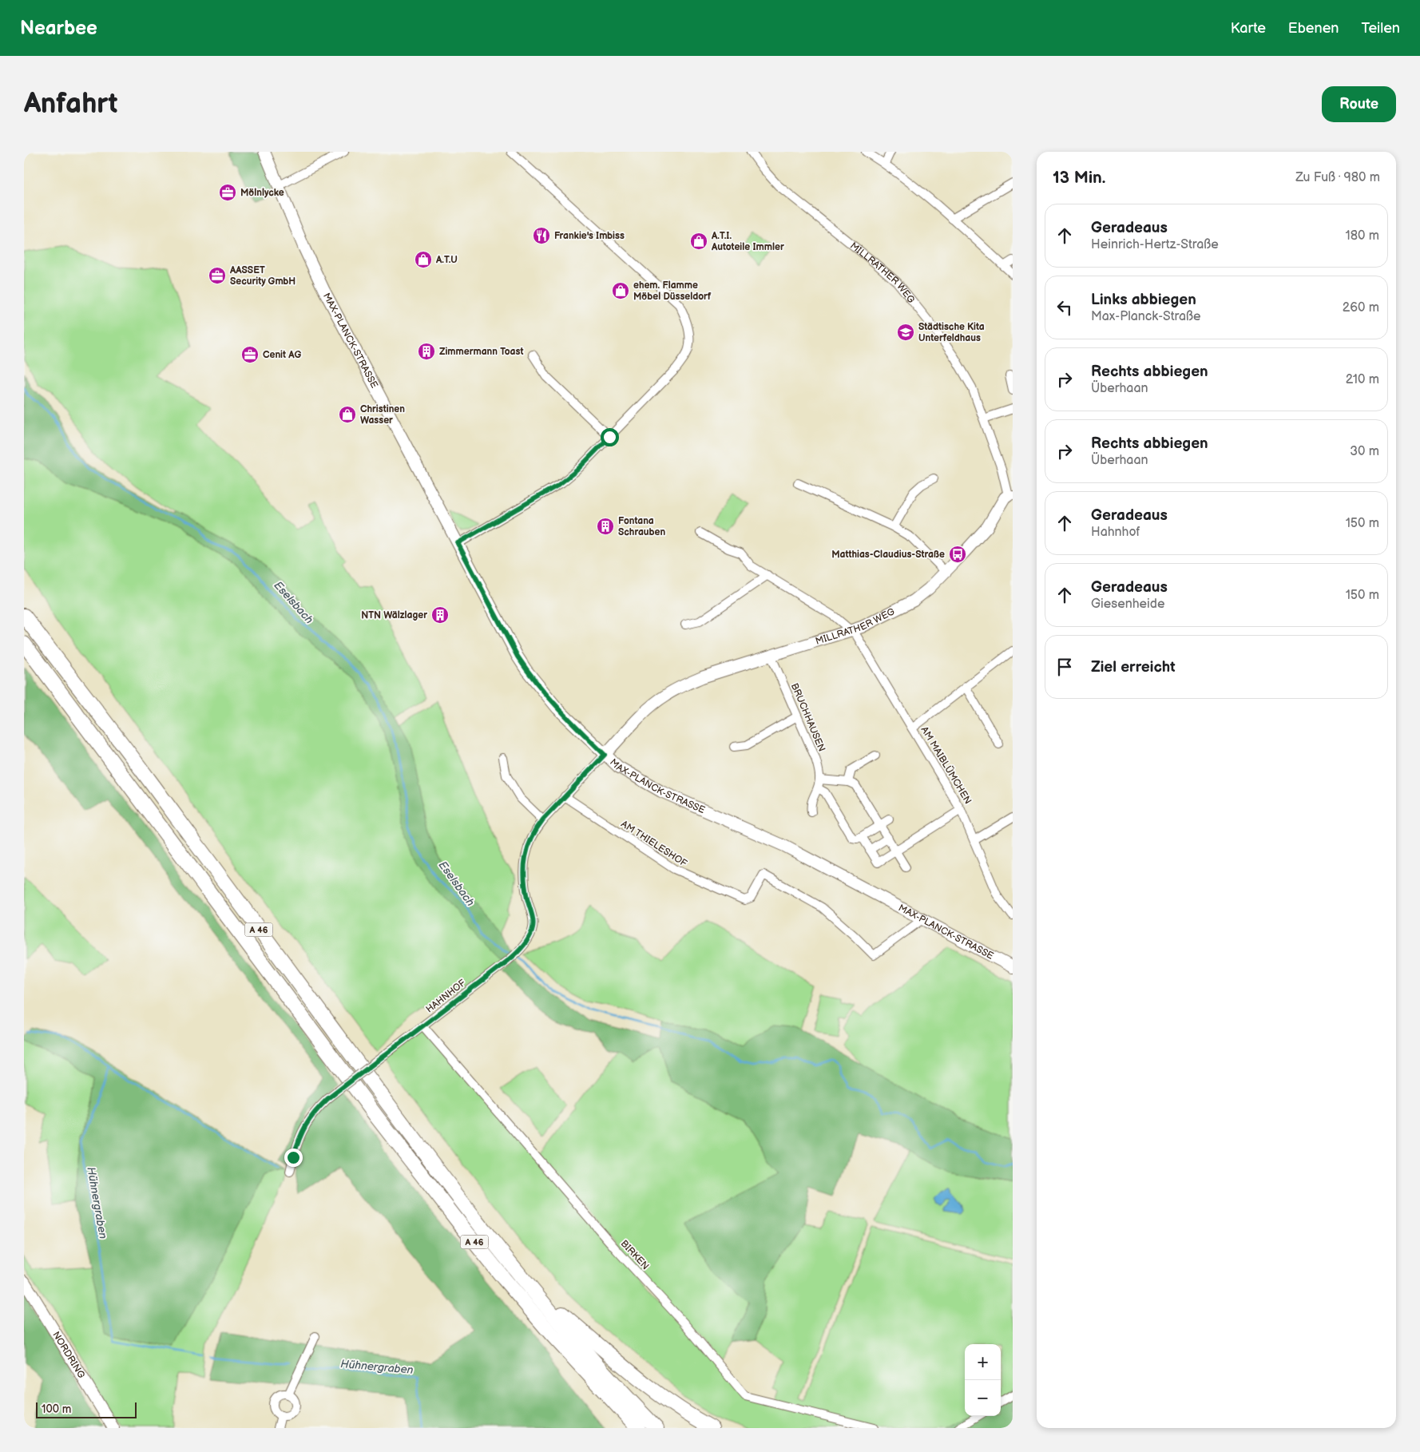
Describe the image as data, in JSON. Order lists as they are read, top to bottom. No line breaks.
{"streets":{"highway":["A 46"],"street":["MILLRATHER WEG","MAX-PLANCK-STRASSE","BRUCHHAUSEN","AM MAIBLÜMCHEN","AM THIELESHOF","HAHNHOF","BIRKEN","NORDRING"]},"crossings":[["MILLRATHER WEG","MAX-PLANCK-STRASSE"],["MILLRATHER WEG","BRUCHHAUSEN"],["MILLRATHER WEG","AM MAIBLÜMCHEN"],["MILLRATHER WEG","HAHNHOF"],["MAX-PLANCK-STRASSE","AM THIELESHOF"],["MAX-PLANCK-STRASSE","HAHNHOF"],["AM THIELESHOF","HAHNHOF"],["HAHNHOF","BIRKEN"]],"water":["Eselsbach","Hühnergraben"],"places":{"office":["Mölnlycke","AASSET Security GmbH","Cenit AG"],"restaurant":["Frankie's Imbiss"],"shop":["A.T.I. Autoteile Immler","A.T.U","ehem. Flamme Möbel Düsseldorf","Christinen Wasser"],"school or university":["Städtische Kita Unterfeldhaus"],"building":["Zimmermann Toast","Fontana Schrauben","NTN Wälzlager"],"bus stop":["Matthias-Claudius-Straße"]},"scale_bar":"100 m","page":{"header":"Nearbee","nav":["Karte","Ebenen","Teilen"],"buttons":"Route","title":"Anfahrt","heading":["13 Min.","Zu Fuß · 980 m"],"list":[["Geradeaus","Heinrich-Hertz-Straße","180 m"],["Links abbiegen","Max-Planck-Straße","260 m"],["Rechts abbiegen","Überhaan","210 m"],["Rechts abbiegen","Überhaan","30 m"],["Geradeaus","Hahnhof","150 m"],["Geradeaus","Giesenheide","150 m"],"Ziel erreicht"],"map_buttons":["+","−"],"scale":"100 m"}}
